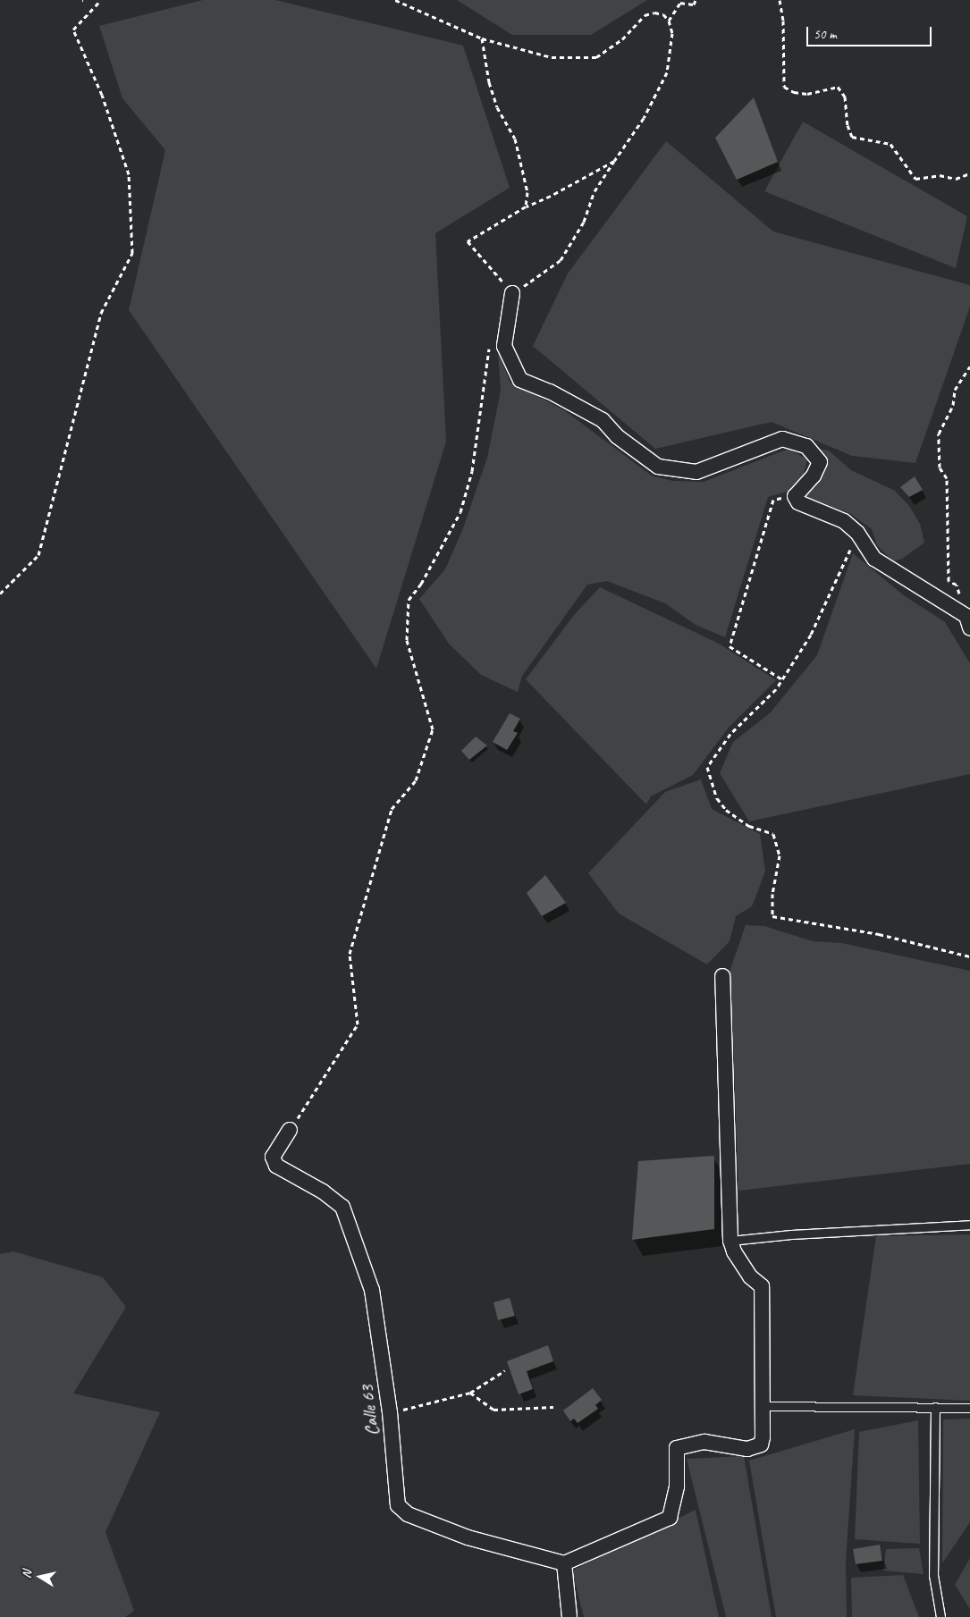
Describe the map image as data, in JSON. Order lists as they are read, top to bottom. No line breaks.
{"streets":{"street":["Calle 63"]},"scale_bar":"50 m","north":"left"}
